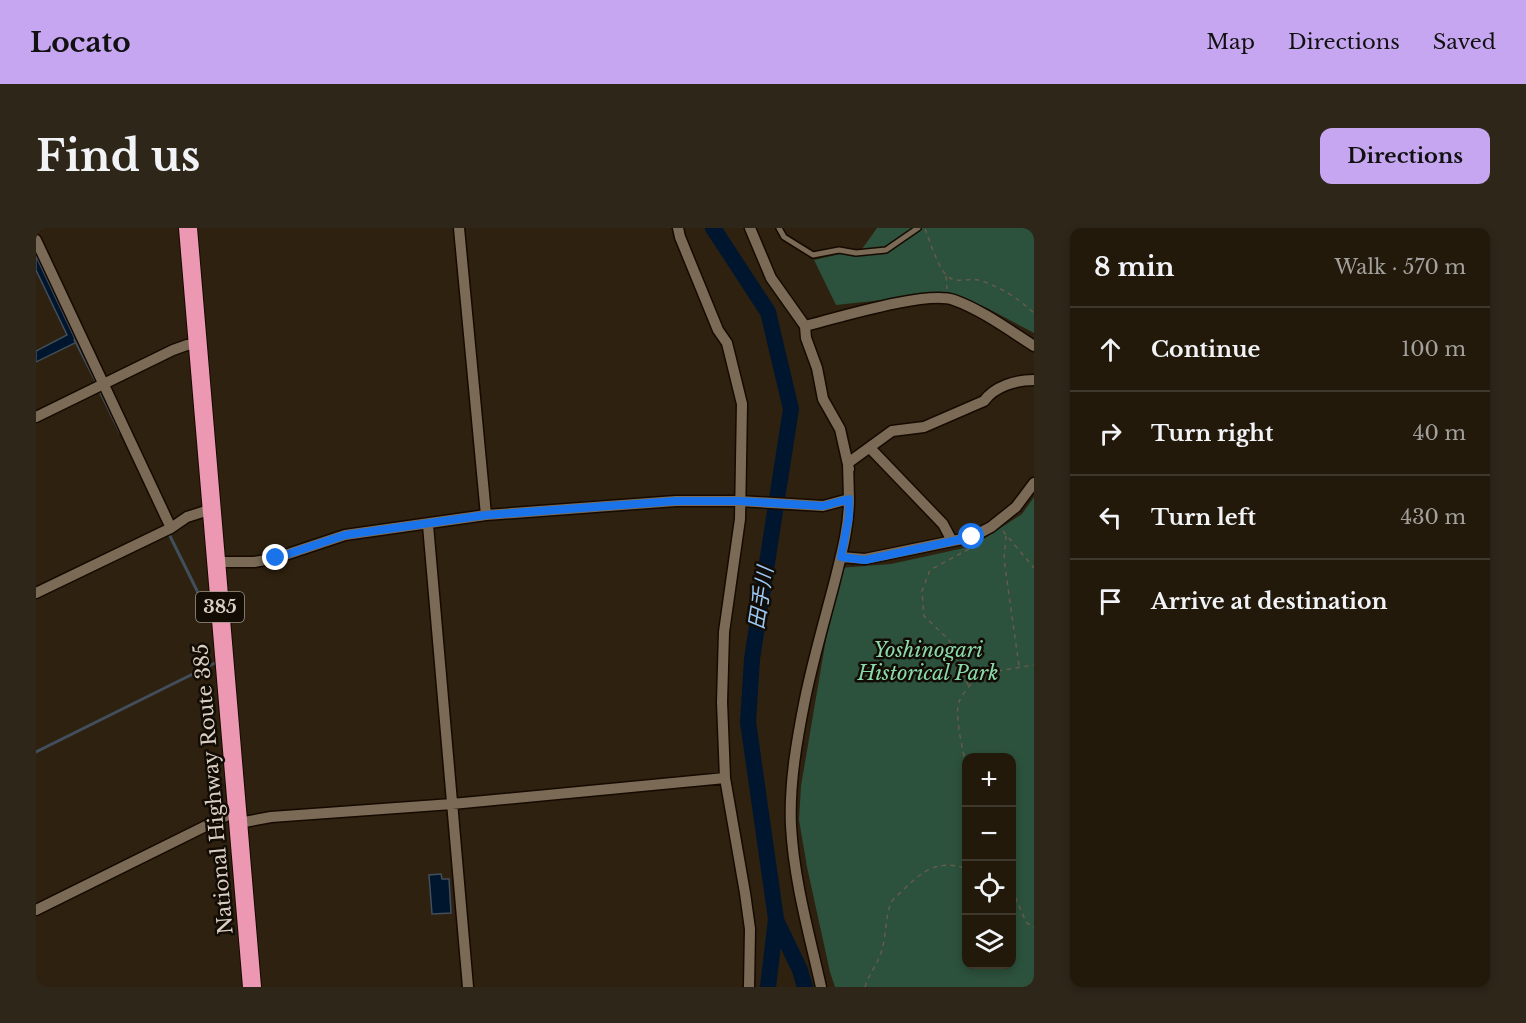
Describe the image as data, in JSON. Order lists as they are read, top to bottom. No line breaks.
{"streets":{"highway":["385","National Highway Route 385"]},"water":["田手川"],"parks":["Yoshinogari Historical Park"],"page":{"header":"Locato","nav":["Map","Directions","Saved"],"buttons":"Directions","title":"Find us","heading":["8 min","Walk · 570 m"],"list":[["Continue","100 m"],["Turn right","40 m"],["Turn left","430 m"],"Arrive at destination"],"map_buttons":["+","−"]}}
